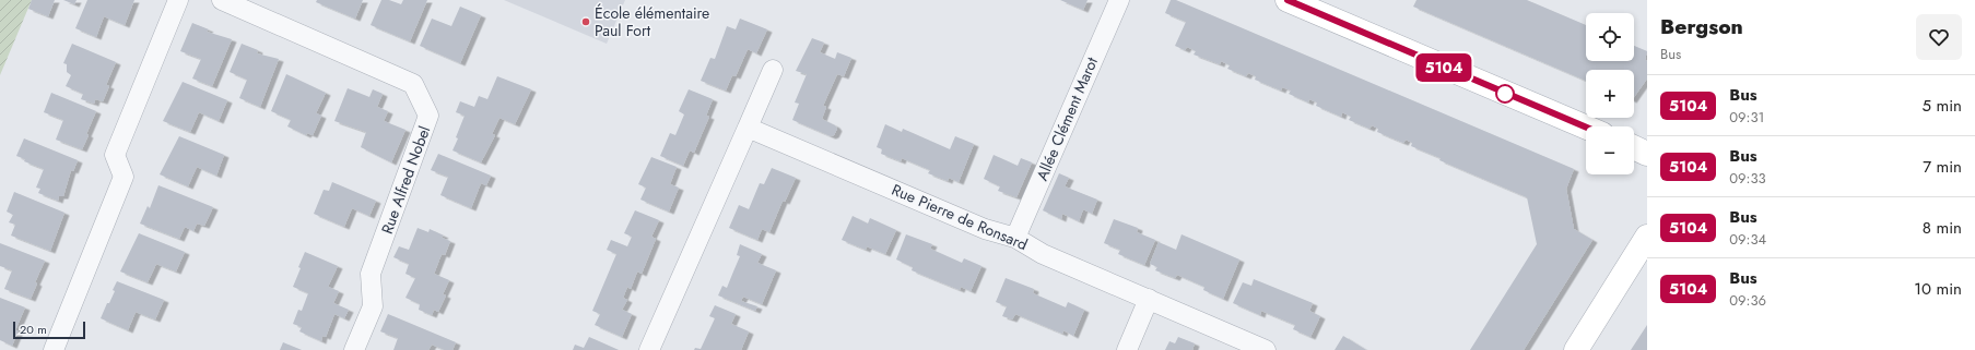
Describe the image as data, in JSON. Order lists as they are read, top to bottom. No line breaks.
{"streets":{"street":["Allée Clément Marot","Rue Alfred Nobel","Rue Pierre de Ronsard"]},"crossings":[["Allée Clément Marot","Rue Pierre de Ronsard"]],"places":["École élémentaire Paul Fort"],"lines":["bus line 5104"],"scale_bar":"20 m","page":{"on_map":"5104","heading":["Bergson","Bus"],"map_buttons":["+","−"],"list":[{"mark":"5104","name":"Bus","note":"09:31","value":"5 min"},{"mark":"5104","name":"Bus","note":"09:33","value":"7 min"},{"mark":"5104","name":"Bus","note":"09:34","value":"8 min"},{"mark":"5104","name":"Bus","note":"09:36","value":"10 min"}],"scale":"20 m"}}
